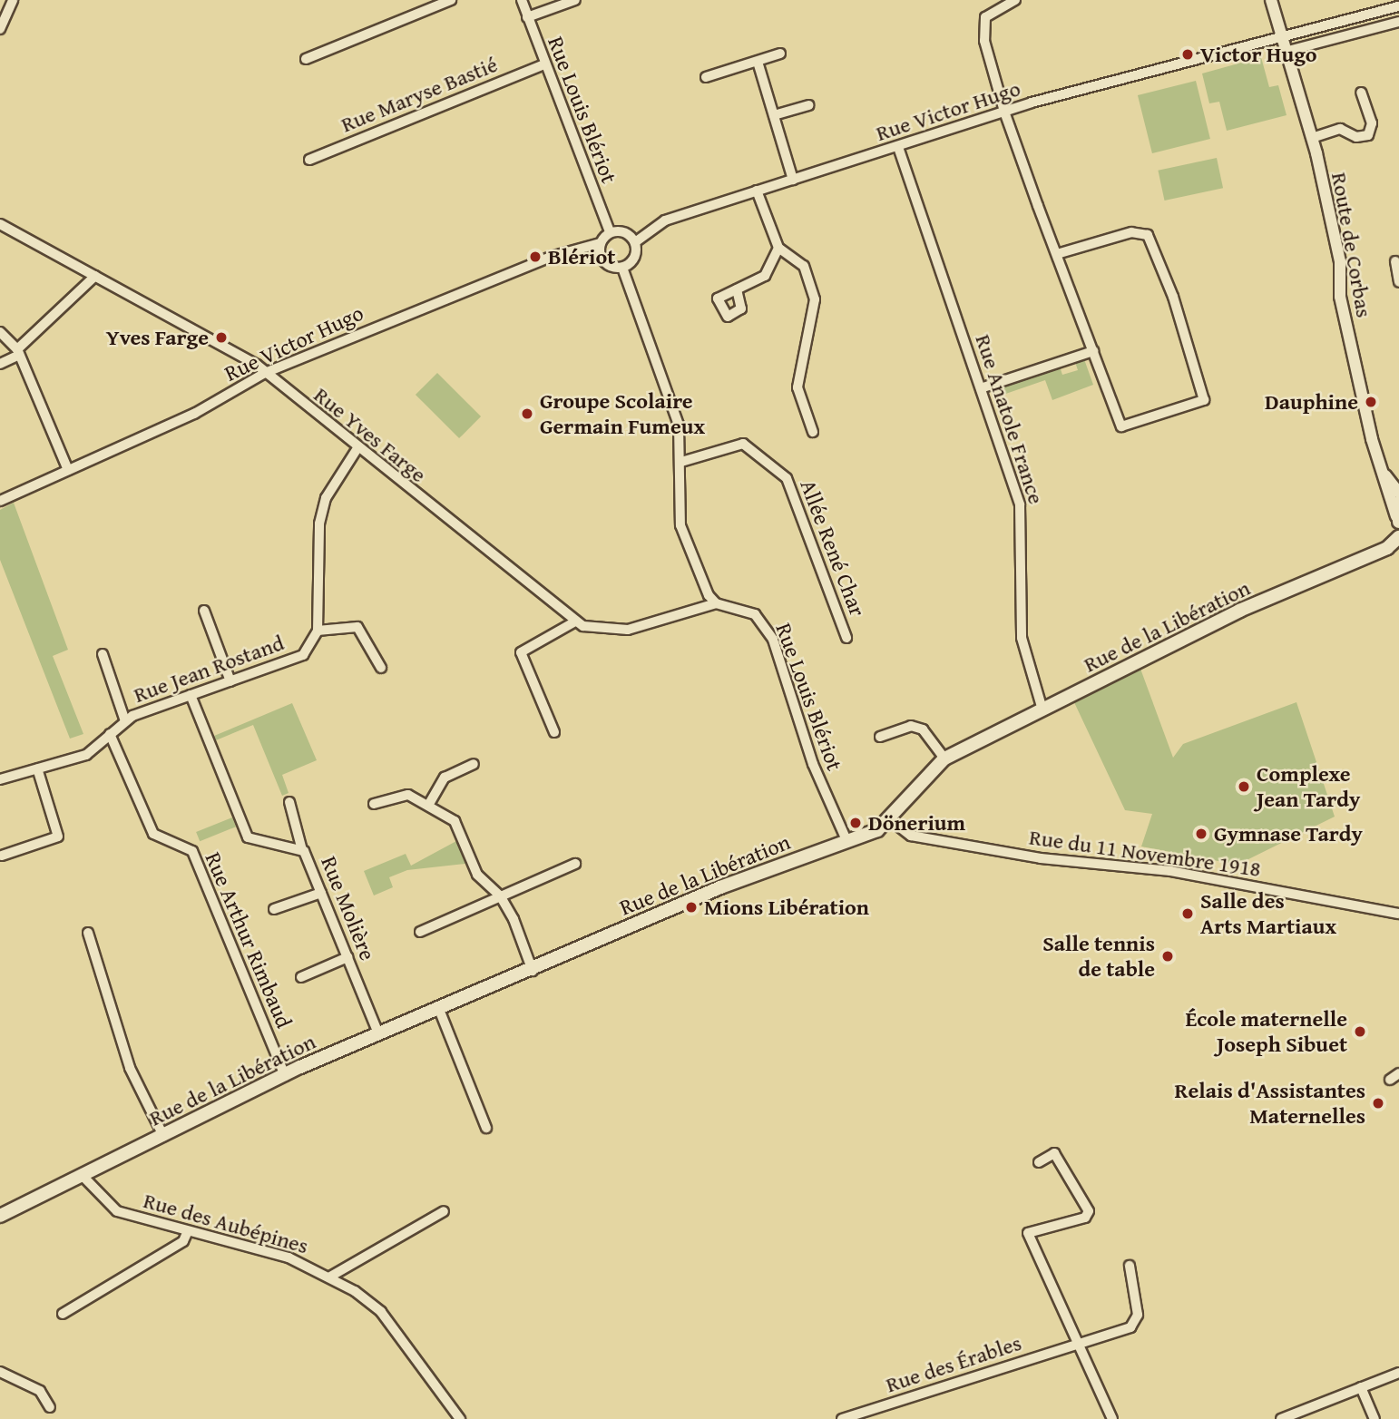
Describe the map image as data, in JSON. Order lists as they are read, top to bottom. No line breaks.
{"streets":{"main road":["Rue de la Libération"],"street":["Rue Maryse Bastié","Rue Louis Blériot","Rue Victor Hugo","Route de Corbas","Rue Anatole France","Rue Yves Farge","Allée René Char","Rue Jean Rostand","Rue du 11 Novembre 1918","Rue Molière","Rue Arthur Rimbaud","Rue des Aubépines","Rue des Érables"]},"crossings":[["Rue Maryse Bastié","Rue Louis Blériot"],["Rue Louis Blériot","Rue Victor Hugo"],["Rue Louis Blériot","Rue Yves Farge"],["Rue Louis Blériot","Rue de la Libération"],["Rue Victor Hugo","Route de Corbas"],["Rue Victor Hugo","Rue Anatole France"],["Rue Victor Hugo","Rue Yves Farge"],["Rue Anatole France","Rue de la Libération"],["Rue de la Libération","Rue du 11 Novembre 1918"],["Rue de la Libération","Rue Molière"],["Rue de la Libération","Rue Arthur Rimbaud"],["Rue de la Libération","Rue des Aubépines"],["Rue Jean Rostand","Rue Molière"],["Rue Jean Rostand","Rue Arthur Rimbaud"]],"places":["Victor Hugo","Blériot","Yves Farge","Dauphine","Groupe Scolaire Germain Fumeux","Complexe Jean Tardy","Dönerium","Gymnase Tardy","Mions Libération","Salle des Arts Martiaux","Salle tennis de table","École maternelle Joseph Sibuet","Relais d'Assistantes Maternelles"]}
